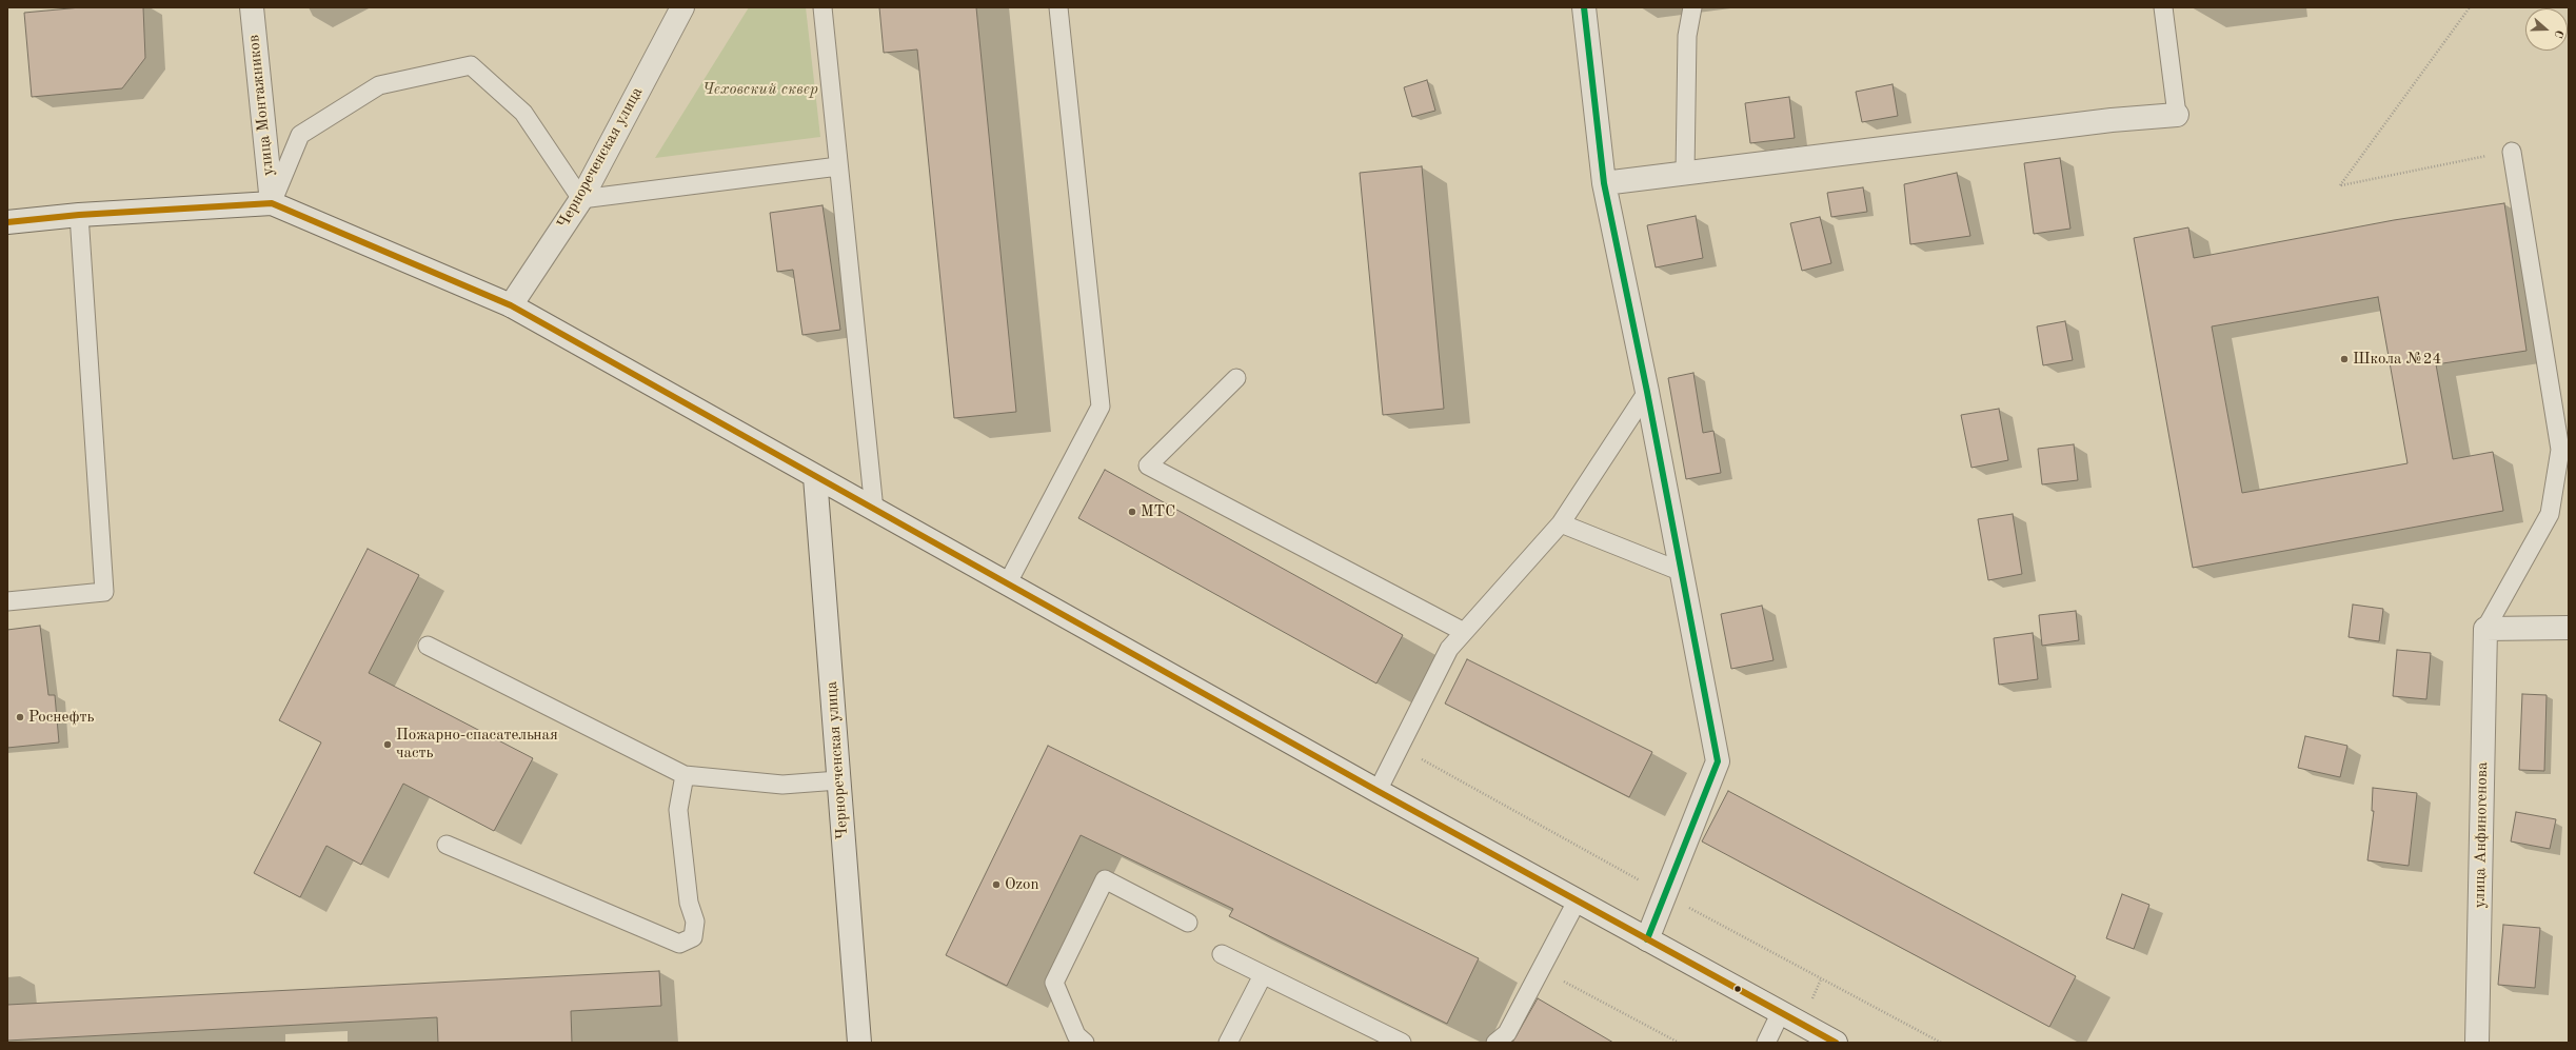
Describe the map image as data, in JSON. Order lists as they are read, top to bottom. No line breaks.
{"streets":{"main road":["улица Монтажников","Чернореченская улица","улица Анфиногенова"]},"parks":["Чеховский сквер"],"places":["Школа №24","МТС","Роснефть","Пожарно-спасательная часть","Ozon"],"north":"right"}
